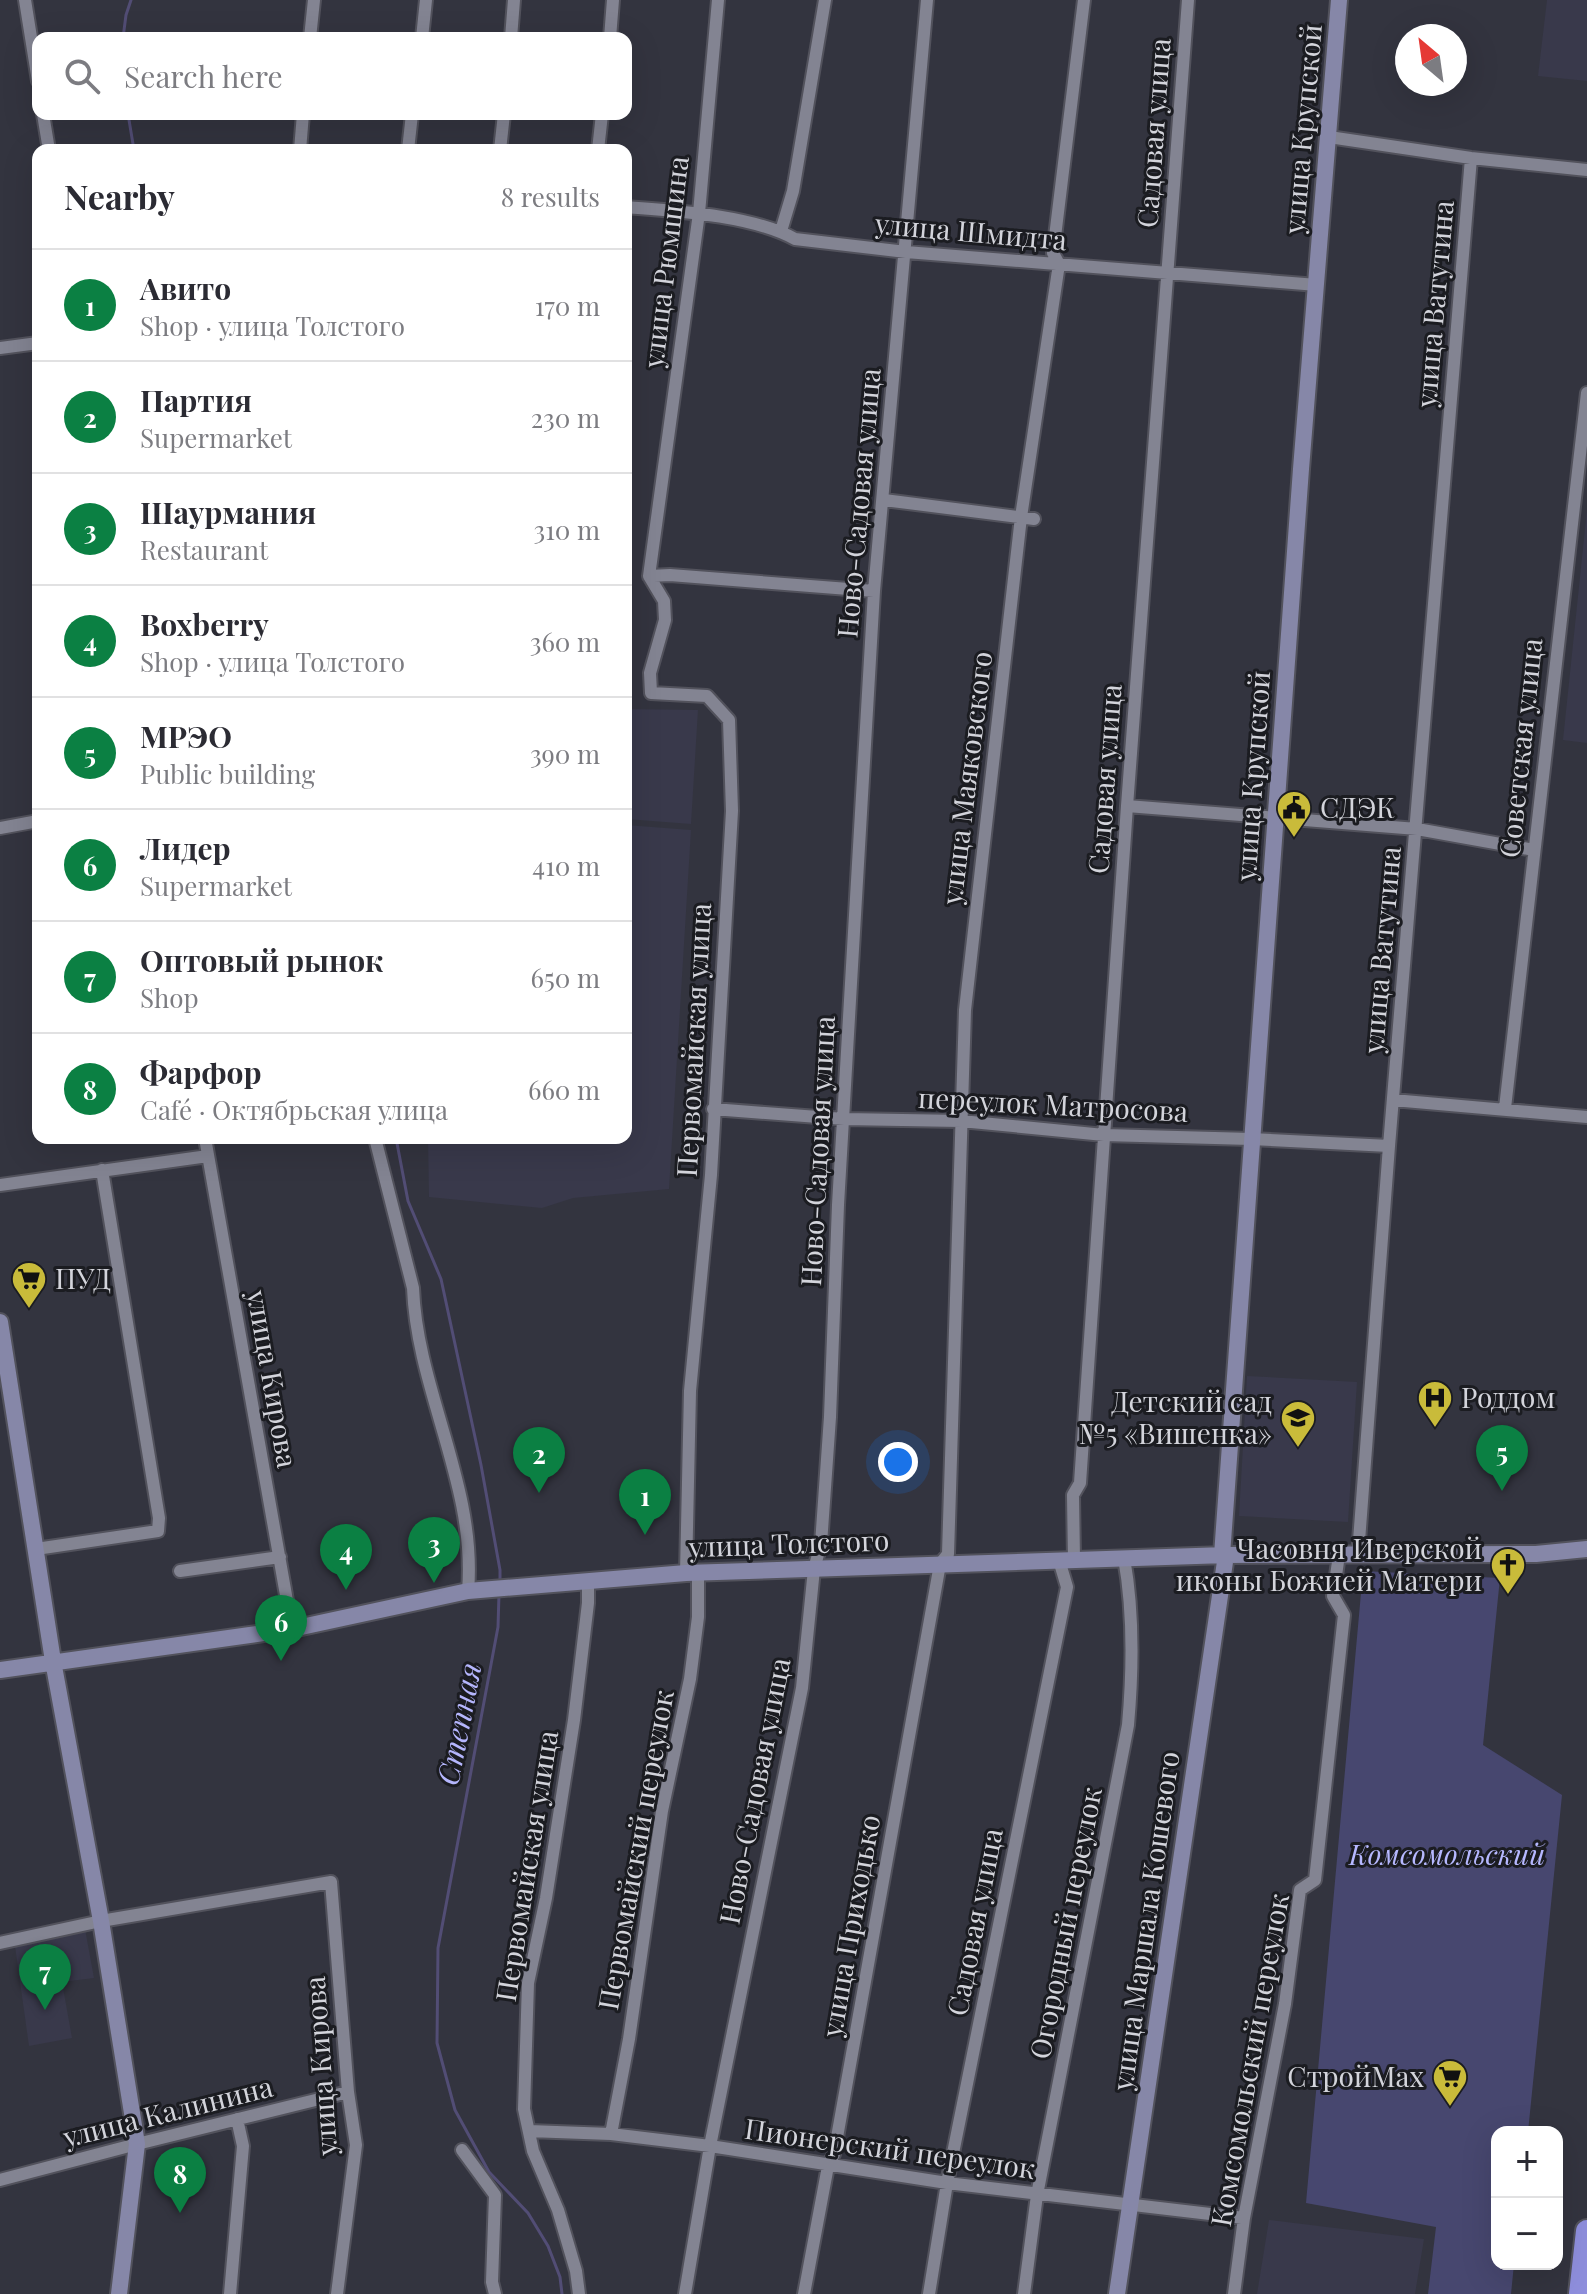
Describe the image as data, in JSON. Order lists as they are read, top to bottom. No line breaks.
{"streets":{"main road":["улица Крупской","улица Толстого","улица Маршала Кошевого"],"street":["Садовая улица","улица Шмидта","улица Рюмшина","улица Ватутина","Ново-Садовая улица","Советская улица","улица Маяковского","Первомайская улица","переулок Матросова","улица Кирова","Первомайский переулок","Огородный переулок","улица Приходько","Комсомольский переулок","улица Калинина","Пионерский переулок"]},"crossings":[["улица Крупской","улица Шмидта"],["улица Крупской","переулок Матросова"],["улица Крупской","улица Толстого"],["улица Крупской","улица Маршала Кошевого"],["Садовая улица","улица Шмидта"],["Садовая улица","переулок Матросова"],["Садовая улица","улица Толстого"],["Садовая улица","Пионерский переулок"],["улица Шмидта","улица Рюмшина"],["улица Шмидта","Ново-Садовая улица"],["улица Шмидта","улица Маяковского"],["улица Рюмшина","Первомайская улица"],["улица Ватутина","переулок Матросова"],["улица Ватутина","улица Толстого"],["Ново-Садовая улица","переулок Матросова"],["Ново-Садовая улица","улица Толстого"],["Ново-Садовая улица","Пионерский переулок"],["улица Маяковского","переулок Матросова"],["улица Маяковского","улица Толстого"],["улица Маяковского","улица Приходько"],["Первомайская улица","переулок Матросова"],["Первомайская улица","улица Толстого"],["Первомайская улица","Первомайский переулок"],["Первомайская улица","Пионерский переулок"],["улица Кирова","улица Толстого"],["улица Кирова","улица Калинина"],["улица Толстого","Первомайский переулок"],["улица Толстого","улица Маршала Кошевого"],["улица Толстого","Огородный переулок"],["улица Толстого","улица Приходько"],["улица Толстого","Комсомольский переулок"],["Первомайский переулок","Пионерский переулок"],["улица Маршала Кошевого","Пионерский переулок"],["Огородный переулок","Пионерский переулок"],["улица Приходько","Пионерский переулок"],["Комсомольский переулок","Пионерский переулок"]],"water":["Степная"],"parks":["Комсомольский"],"places":{"public building":["СДЭК"],"supermarket":["ПУД","СтройMax"],"hospital":["Роддом"],"school or university":["Детский сад №5 «Вишенка»"],"church":["Часовня Иверской иконы Божией Матери"]},"north":"top left","page":{"search":"Search here","heading":["Nearby","8 results"],"list":[{"mark":"1","name":"Авито","note":"Shop · улица Толстого","value":"170 m"},{"mark":"2","name":"Партия","note":"Supermarket","value":"230 m"},{"mark":"3","name":"Шаурмания","note":"Restaurant","value":"310 m"},{"mark":"4","name":"Boxberry","note":"Shop · улица Толстого","value":"360 m"},{"mark":"5","name":"МРЭО","note":"Public building","value":"390 m"},{"mark":"6","name":"Лидер","note":"Supermarket","value":"410 m"},{"mark":"7","name":"Оптовый рынок","note":"Shop","value":"650 m"},{"mark":"8","name":"Фарфор","note":"Café · Октябрьская улица","value":"660 m"}],"pins":["5","2","1","3","4","6","7","8"],"map_buttons":["+","−"]}}
